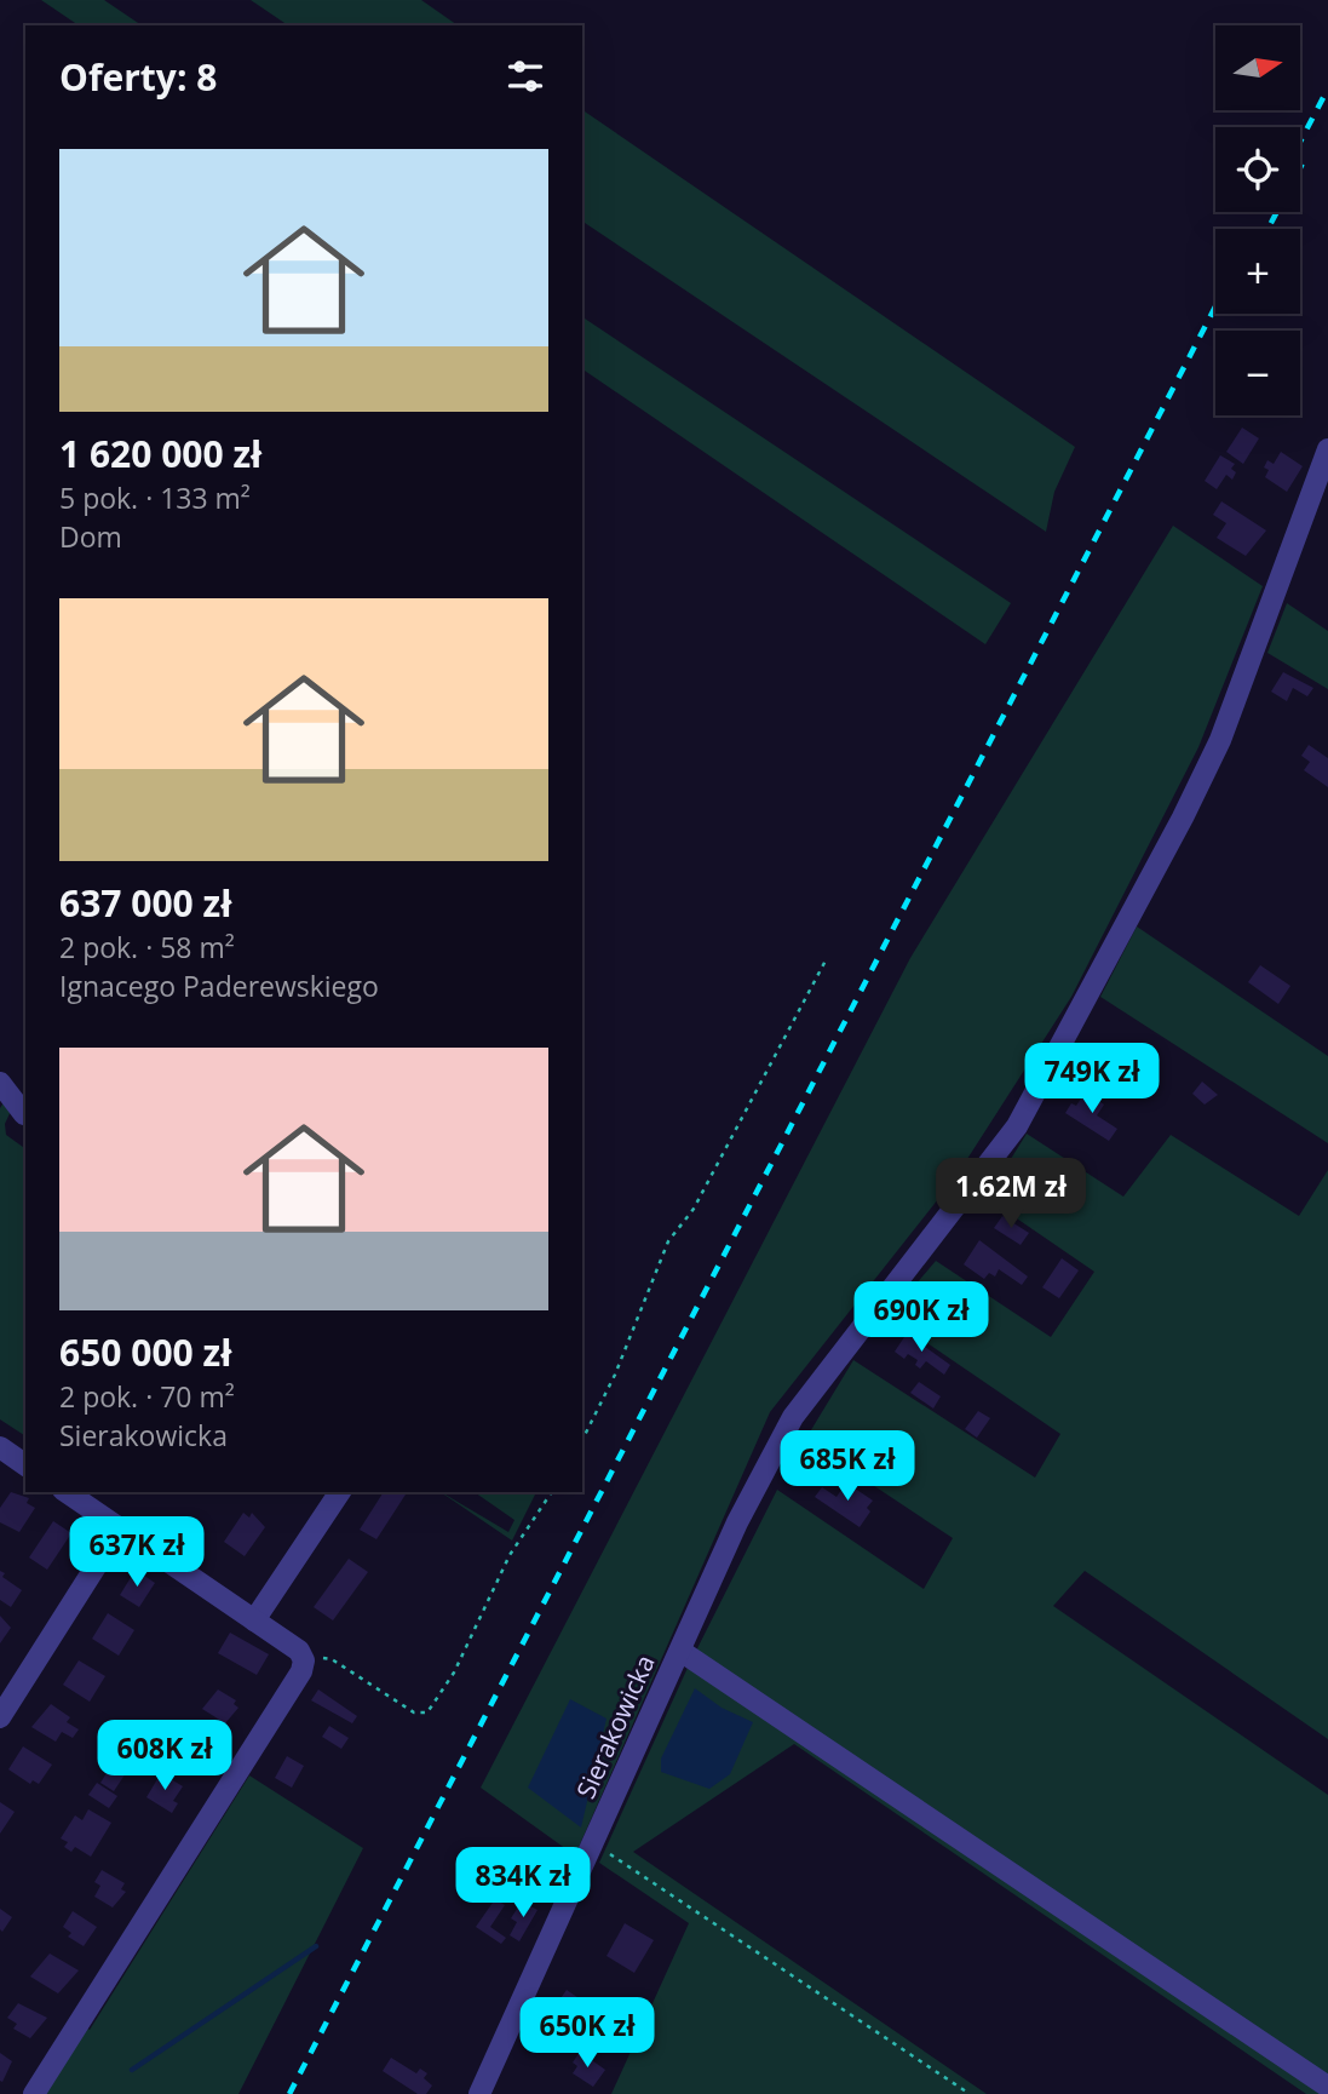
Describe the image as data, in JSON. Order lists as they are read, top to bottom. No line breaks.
{"streets":{"street":["Sierakowicka"]},"north":"right","page":{"map_buttons":["+","−"],"heading":"Oferty: 8","list":[{"name":"1 620 000 zł","note":"5 pok. · 133 m² · Dom"},{"name":"637 000 zł","note":"2 pok. · 58 m² · Ignacego Paderewskiego"},{"name":"650 000 zł","note":"2 pok. · 70 m² · Sierakowicka"}],"price":["749K zł","1.62M zł","690K zł","685K zł","637K zł","608K zł","834K zł","650K zł"]}}
